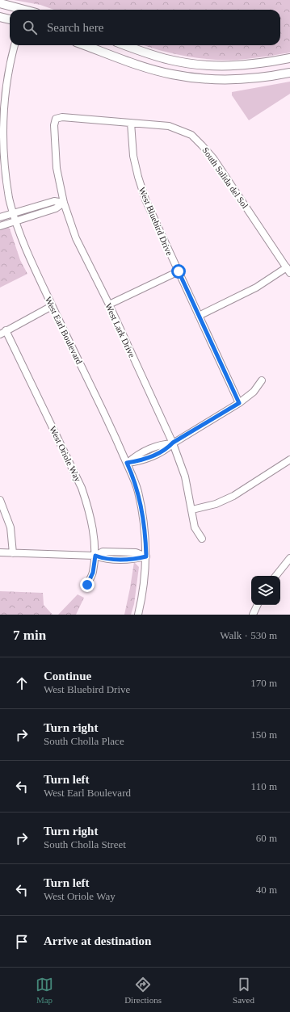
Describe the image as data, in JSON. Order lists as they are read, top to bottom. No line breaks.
{"streets":{"street":["South Salida del Sol","West Bluebird Drive","West Earl Boulevard","West Lark Drive","West Oriole Way"]},"crossings":[["South Salida del Sol","West Bluebird Drive"],["South Salida del Sol","West Lark Drive"]],"page":{"search":"Search here","heading":["7 min","Walk · 530 m"],"list":[["Continue","West Bluebird Drive","170 m"],["Turn right","South Cholla Place","150 m"],["Turn left","West Earl Boulevard","110 m"],["Turn right","South Cholla Street","60 m"],["Turn left","West Oriole Way","40 m"],"Arrive at destination"],"nav":["Map","Directions","Saved"]}}
